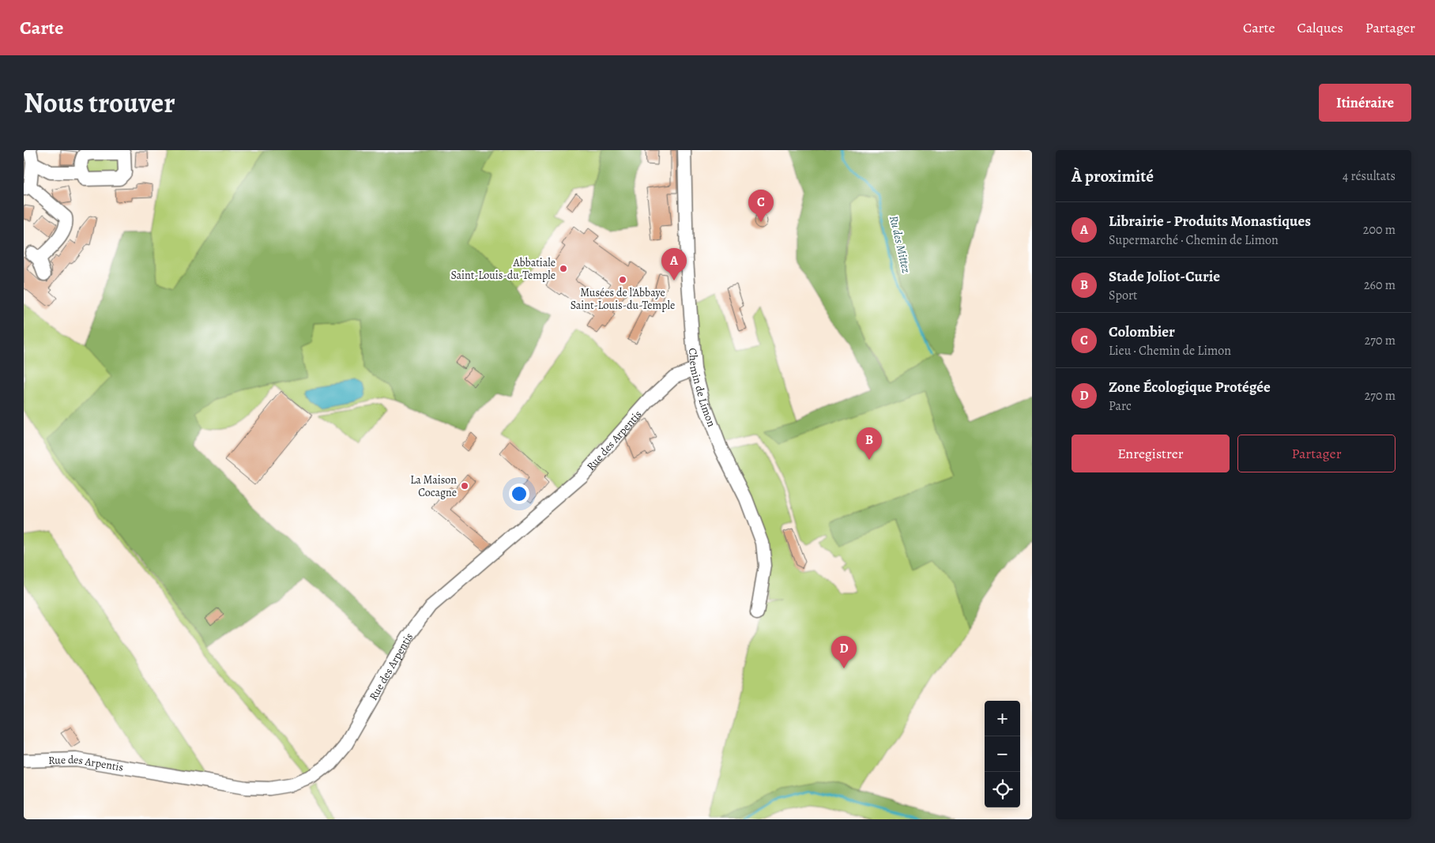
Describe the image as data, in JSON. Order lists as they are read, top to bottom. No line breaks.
{"streets":{"street":["Chemin de Limon","Rue des Arpentis"]},"crossings":[["Chemin de Limon","Rue des Arpentis"]],"water":["Ru des Mittez"],"places":["Abbatiale Saint-Louis-du-Temple","Musées de l'Abbaye Saint-Louis-du-Temple","La Maison Cocagne"],"page":{"header":"Carte","nav":["Carte","Calques","Partager"],"title":"Nous trouver","buttons":["Itinéraire",["Enregistrer","Partager"]],"heading":["À proximité","4 résultats"],"pins":["C","A","B","D"],"list":[{"mark":"A","name":"Librairie - Produits Monastiques","note":"Supermarché · Chemin de Limon","value":"200 m"},{"mark":"B","name":"Stade Joliot-Curie","note":"Sport","value":"260 m"},{"mark":"C","name":"Colombier","note":"Lieu · Chemin de Limon","value":"270 m"},{"mark":"D","name":"Zone Écologique Protégée","note":"Parc","value":"270 m"}],"map_buttons":["+","−"]}}
